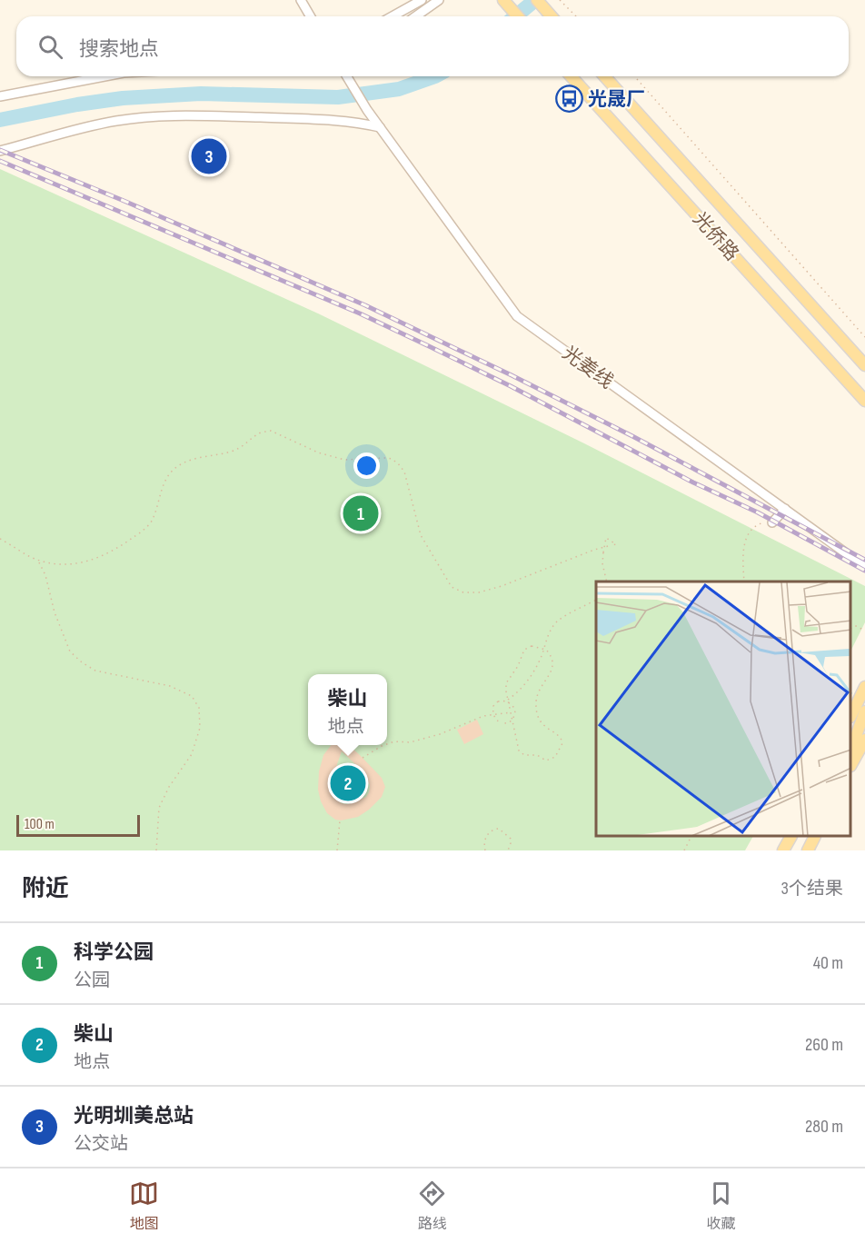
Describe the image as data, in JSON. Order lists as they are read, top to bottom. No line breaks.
{"streets":{"main road":["光侨路"],"street":["光姜线"]},"places":{"bus stop":["光晟厂"]},"scale_bar":"100 m","page":{"search":"搜索地点","pins":["3","1","2"],"popup":["柴山","地点"],"scale":"100 m","heading":["附近","3个结果"],"list":[{"mark":"1","name":"科学公园","note":"公园","value":"40 m"},{"mark":"2","name":"柴山","note":"地点","value":"260 m"},{"mark":"3","name":"光明圳美总站","note":"公交站","value":"280 m"}],"nav":["地图","路线","收藏"]}}
